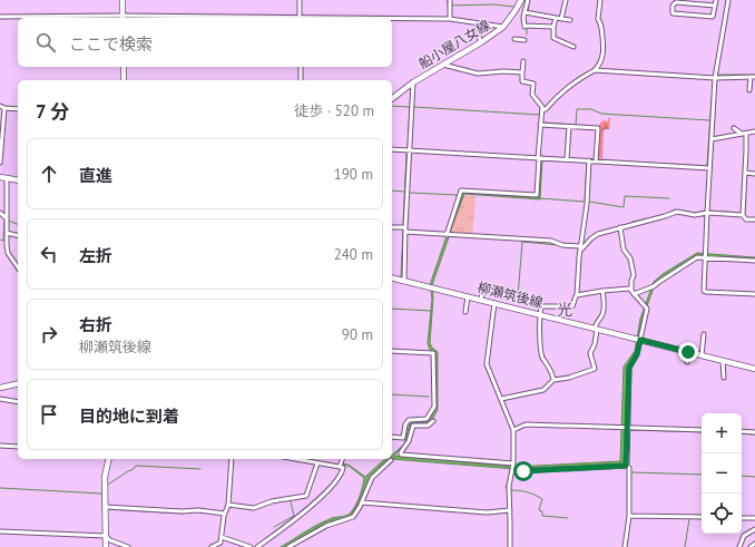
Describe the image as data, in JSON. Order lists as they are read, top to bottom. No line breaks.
{"streets":{"main road":["船小屋八女線","柳瀬筑後線"]},"districts":["光"],"page":{"search":"ここで検索","heading":["7 分","徒歩 · 520 m"],"list":[["直進","190 m"],["左折","240 m"],["右折","柳瀬筑後線","90 m"],"目的地に到着"],"map_buttons":["+","−"]}}
